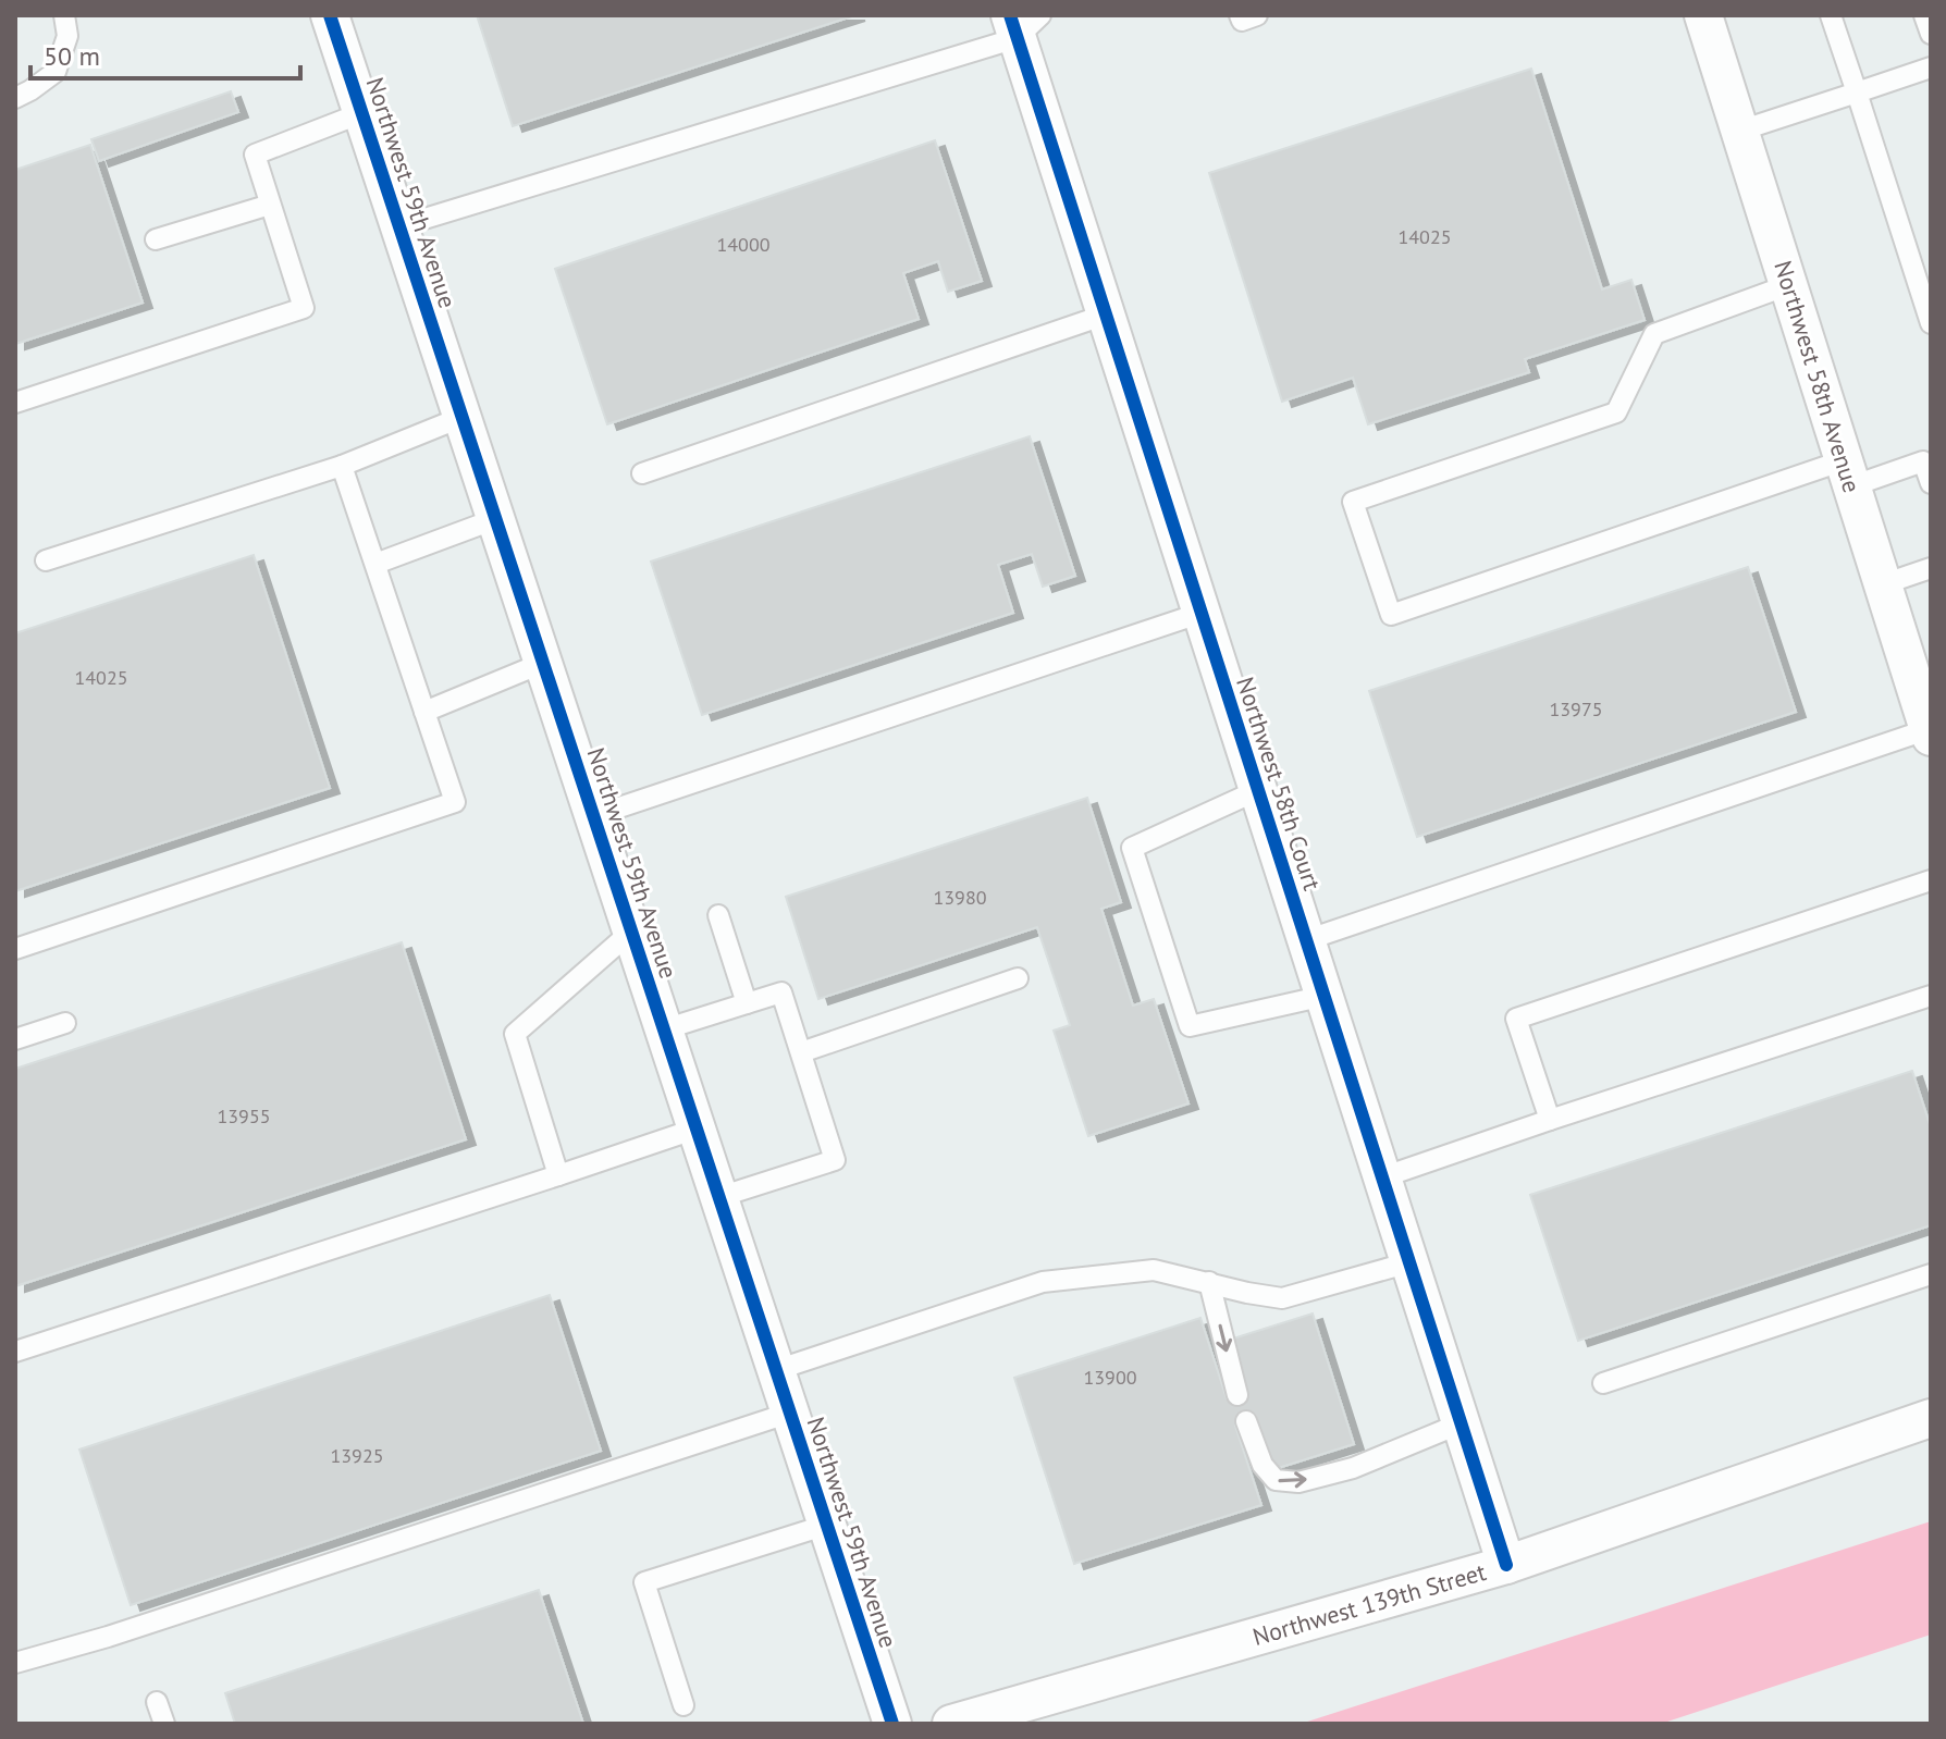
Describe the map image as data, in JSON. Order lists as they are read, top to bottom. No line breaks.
{"streets":{"street":["Northwest 59th Avenue","Northwest 58th Avenue","Northwest 58th Court","Northwest 139th Street"]},"crossings":[["Northwest 58th Court","Northwest 139th Street"]],"house_numbers":["14025","14000","14025","13975","13980","13955","13900","13925"],"scale_bar":"50 m"}
